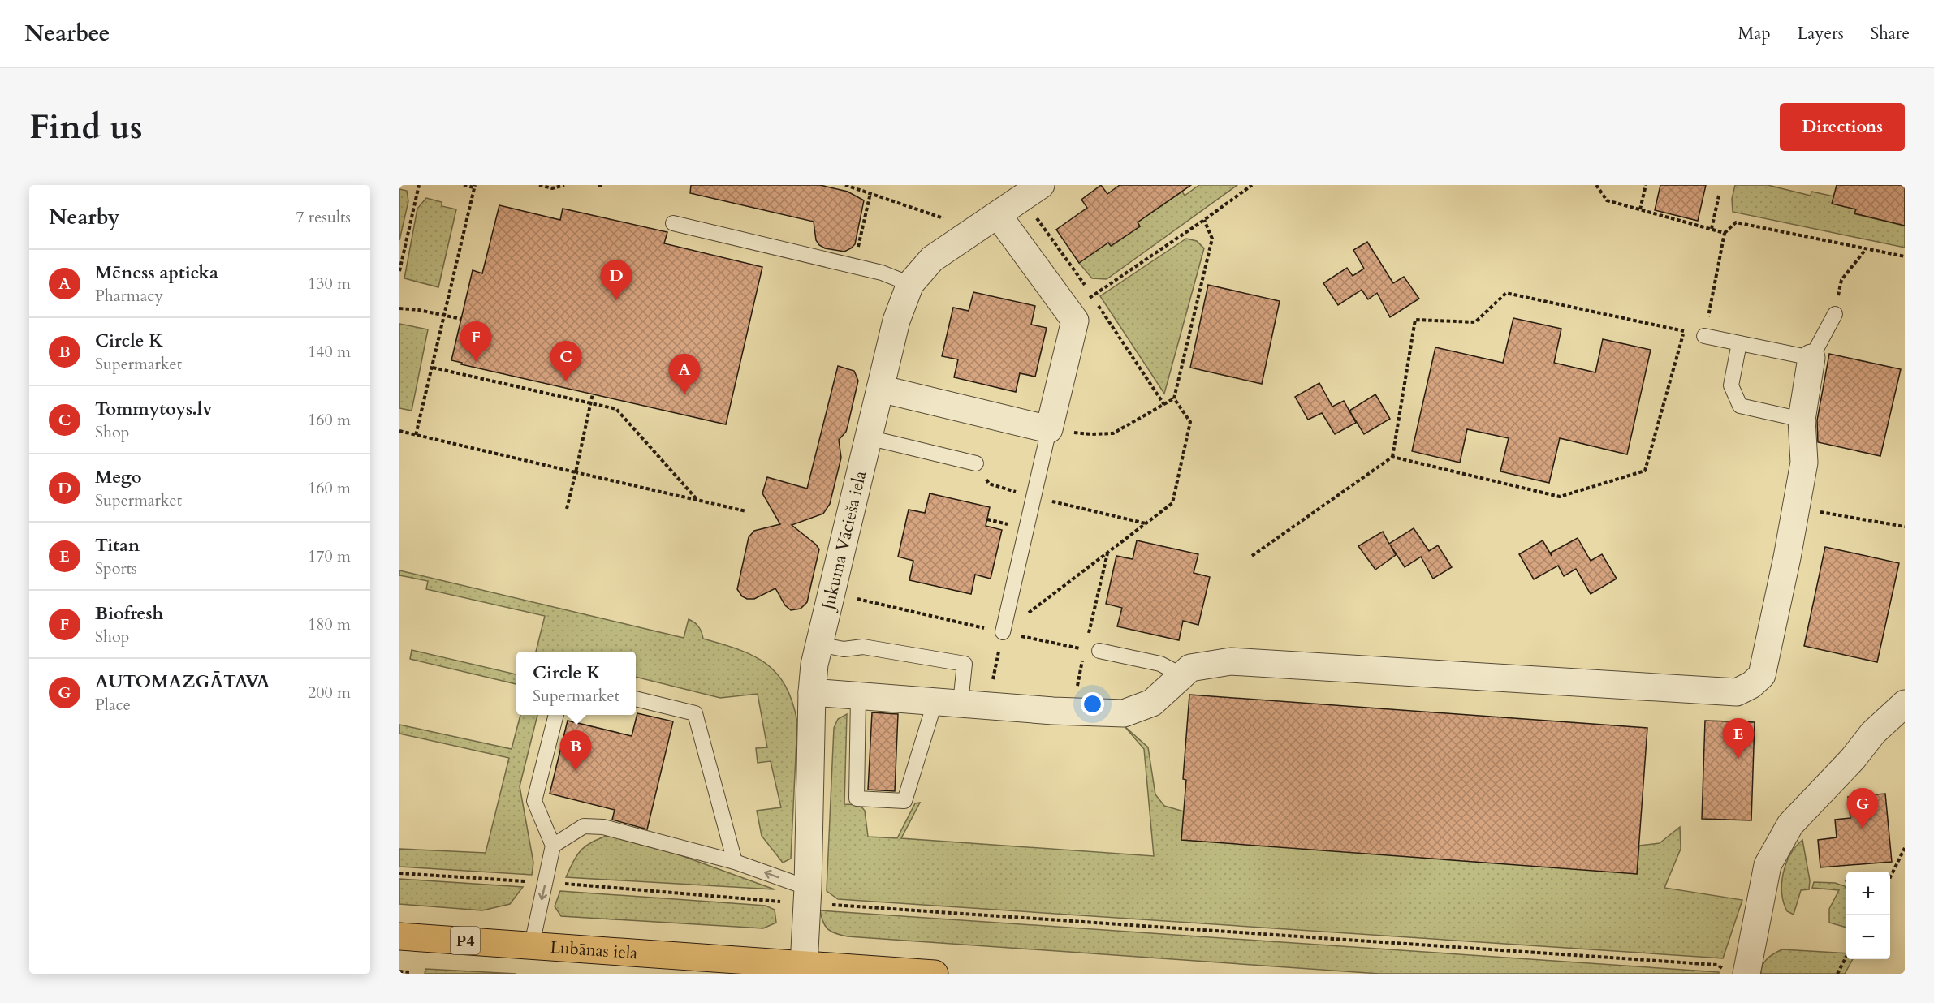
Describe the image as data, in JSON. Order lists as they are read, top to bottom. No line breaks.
{"streets":{"main road":["P4","Lubānas iela"],"street":["Jukuma Vācieša iela"]},"crossings":[["Jukuma Vācieša iela","Lubānas iela"]],"page":{"header":"Nearbee","nav":["Map","Layers","Share"],"buttons":"Directions","title":"Find us","heading":["Nearby","7 results"],"list":[{"mark":"A","name":"Mēness aptieka","note":"Pharmacy","value":"130 m"},{"mark":"B","name":"Circle K","note":"Supermarket","value":"140 m"},{"mark":"C","name":"Tommytoys.lv","note":"Shop","value":"160 m"},{"mark":"D","name":"Mego","note":"Supermarket","value":"160 m"},{"mark":"E","name":"Titan","note":"Sports","value":"170 m"},{"mark":"F","name":"Biofresh","note":"Shop","value":"180 m"},{"mark":"G","name":"AUTOMAZGĀTAVA","note":"Place","value":"200 m"}],"pins":["D","F","C","A","E","B","G"],"popup":["Circle K","Supermarket"],"map_buttons":["+","−"]}}
